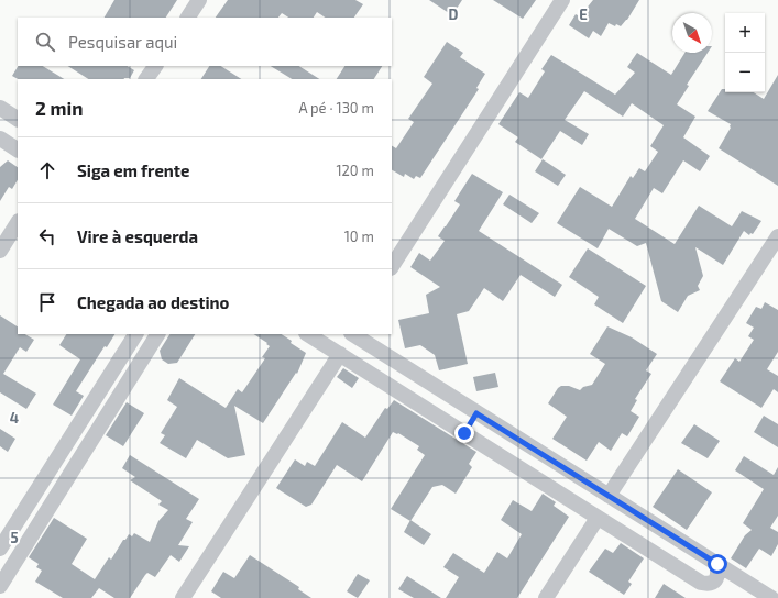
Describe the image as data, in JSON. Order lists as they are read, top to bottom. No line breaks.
{"north":"bottom right","page":{"map_buttons":["+","−"],"search":"Pesquisar aqui","heading":["2 min","A pé · 130 m"],"list":[["Siga em frente","120 m"],["Vire à esquerda","10 m"],"Chegada ao destino"]},"grid":{"columns":["D","E"],"rows":["4","5"]}}
